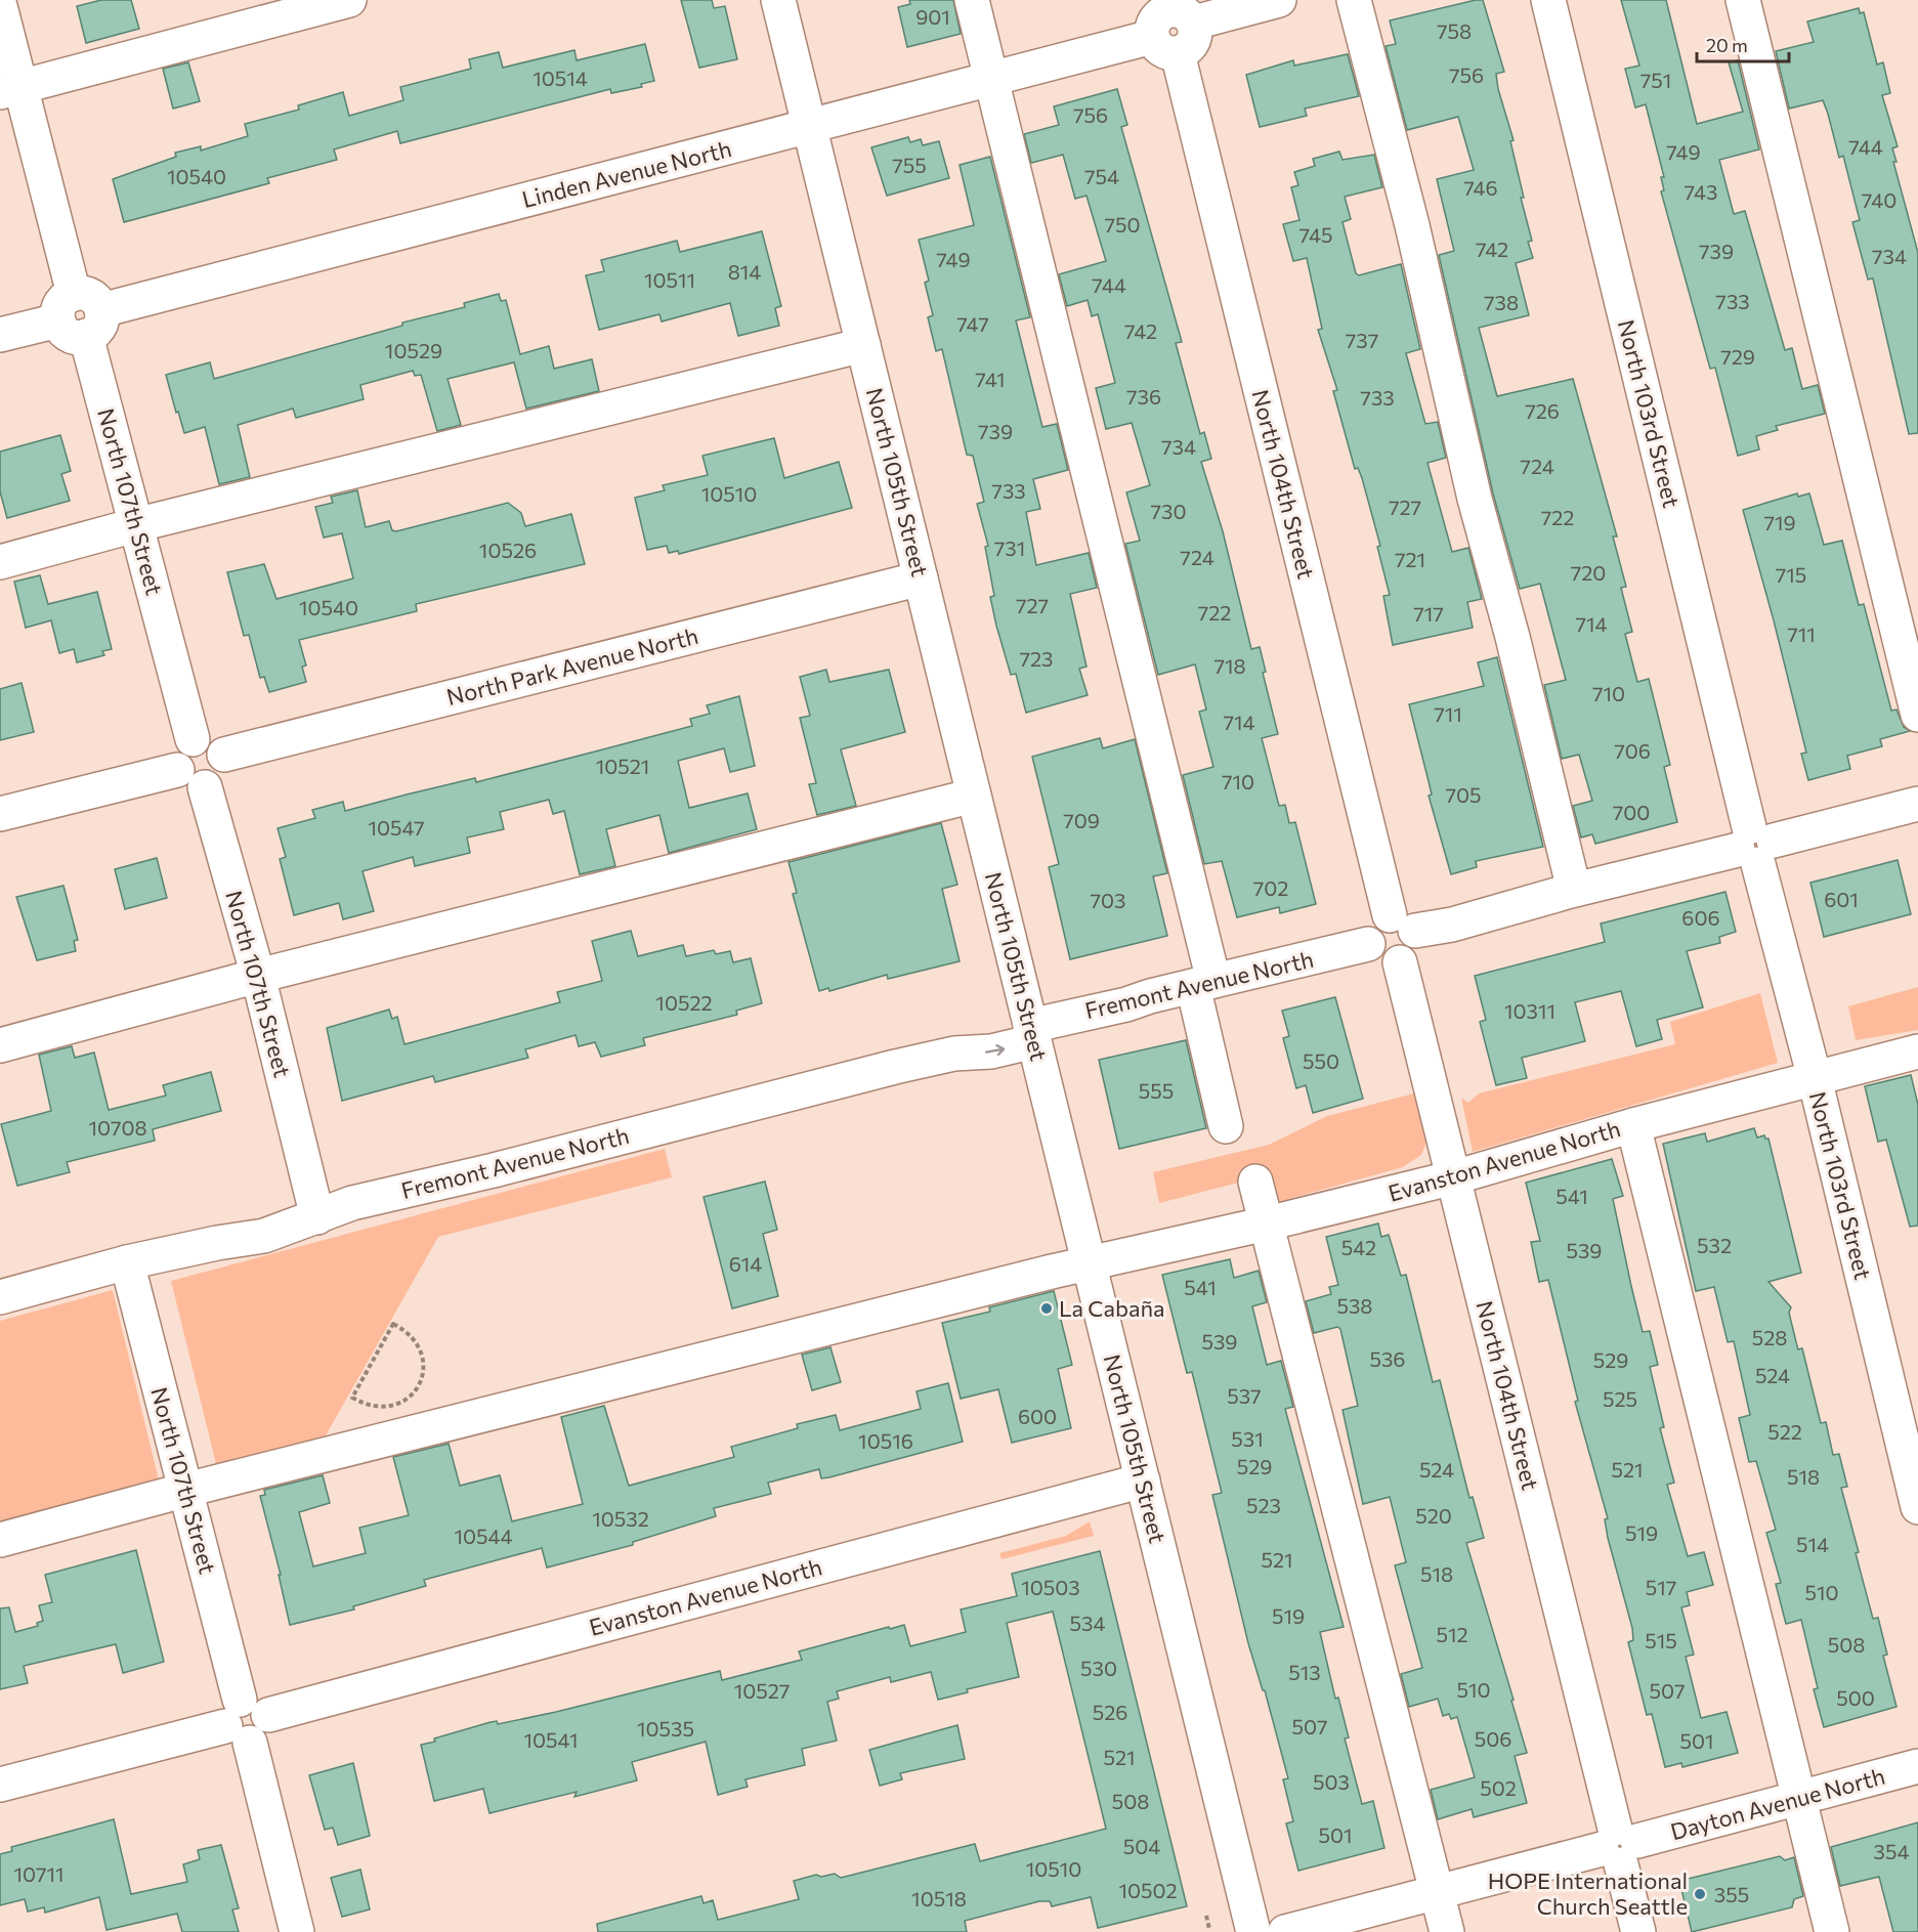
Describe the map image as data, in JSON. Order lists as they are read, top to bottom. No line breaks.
{"streets":{"street":["Linden Avenue North","North 103rd Street","North 105th Street","North 104th Street","North 107th Street","North Park Avenue North","Fremont Avenue North","Evanston Avenue North","Dayton Avenue North"]},"crossings":[["Linden Avenue North","North 105th Street"],["Linden Avenue North","North 104th Street"],["Linden Avenue North","North 107th Street"],["North 103rd Street","Evanston Avenue North"],["North 105th Street","North Park Avenue North"],["North 105th Street","Fremont Avenue North"],["North 105th Street","Evanston Avenue North"],["North 104th Street","Fremont Avenue North"],["North 104th Street","Evanston Avenue North"],["North 104th Street","Dayton Avenue North"],["North 107th Street","North Park Avenue North"],["North 107th Street","Fremont Avenue North"],["North 107th Street","Evanston Avenue North"]],"places":["La Cabaña","HOPE International Church Seattle"],"house_numbers":["901","758","756","10514","751","756","744","749","755","10540","754","746","743","740","750","745","742","739","734","749","814","10511","744","733","738","747","742","737","10529","729","741","736","733","726","739","734","724","733","10510","727","730","722","719","731","10526","724","721","720","715","727","10540","722","717","714","711","723","718","710","711","714","706","10521","710","705","700","709","10547","702","601","703","606","10522","10311","550","555","10708","541","532","542","539","614","541","538","528","539","536","529","524","537","525","600","522","531","10516","529","524","521","518","523","520","10532","519","10544","514","521","518","10503","517","510","519","534","512","515","508","530","513","510","10527","507","500","526","507","10535","506","10541","501","521","503","502","508","501","504","354","10510","10711","10502","355","10518"],"scale_bar":"20 m"}
